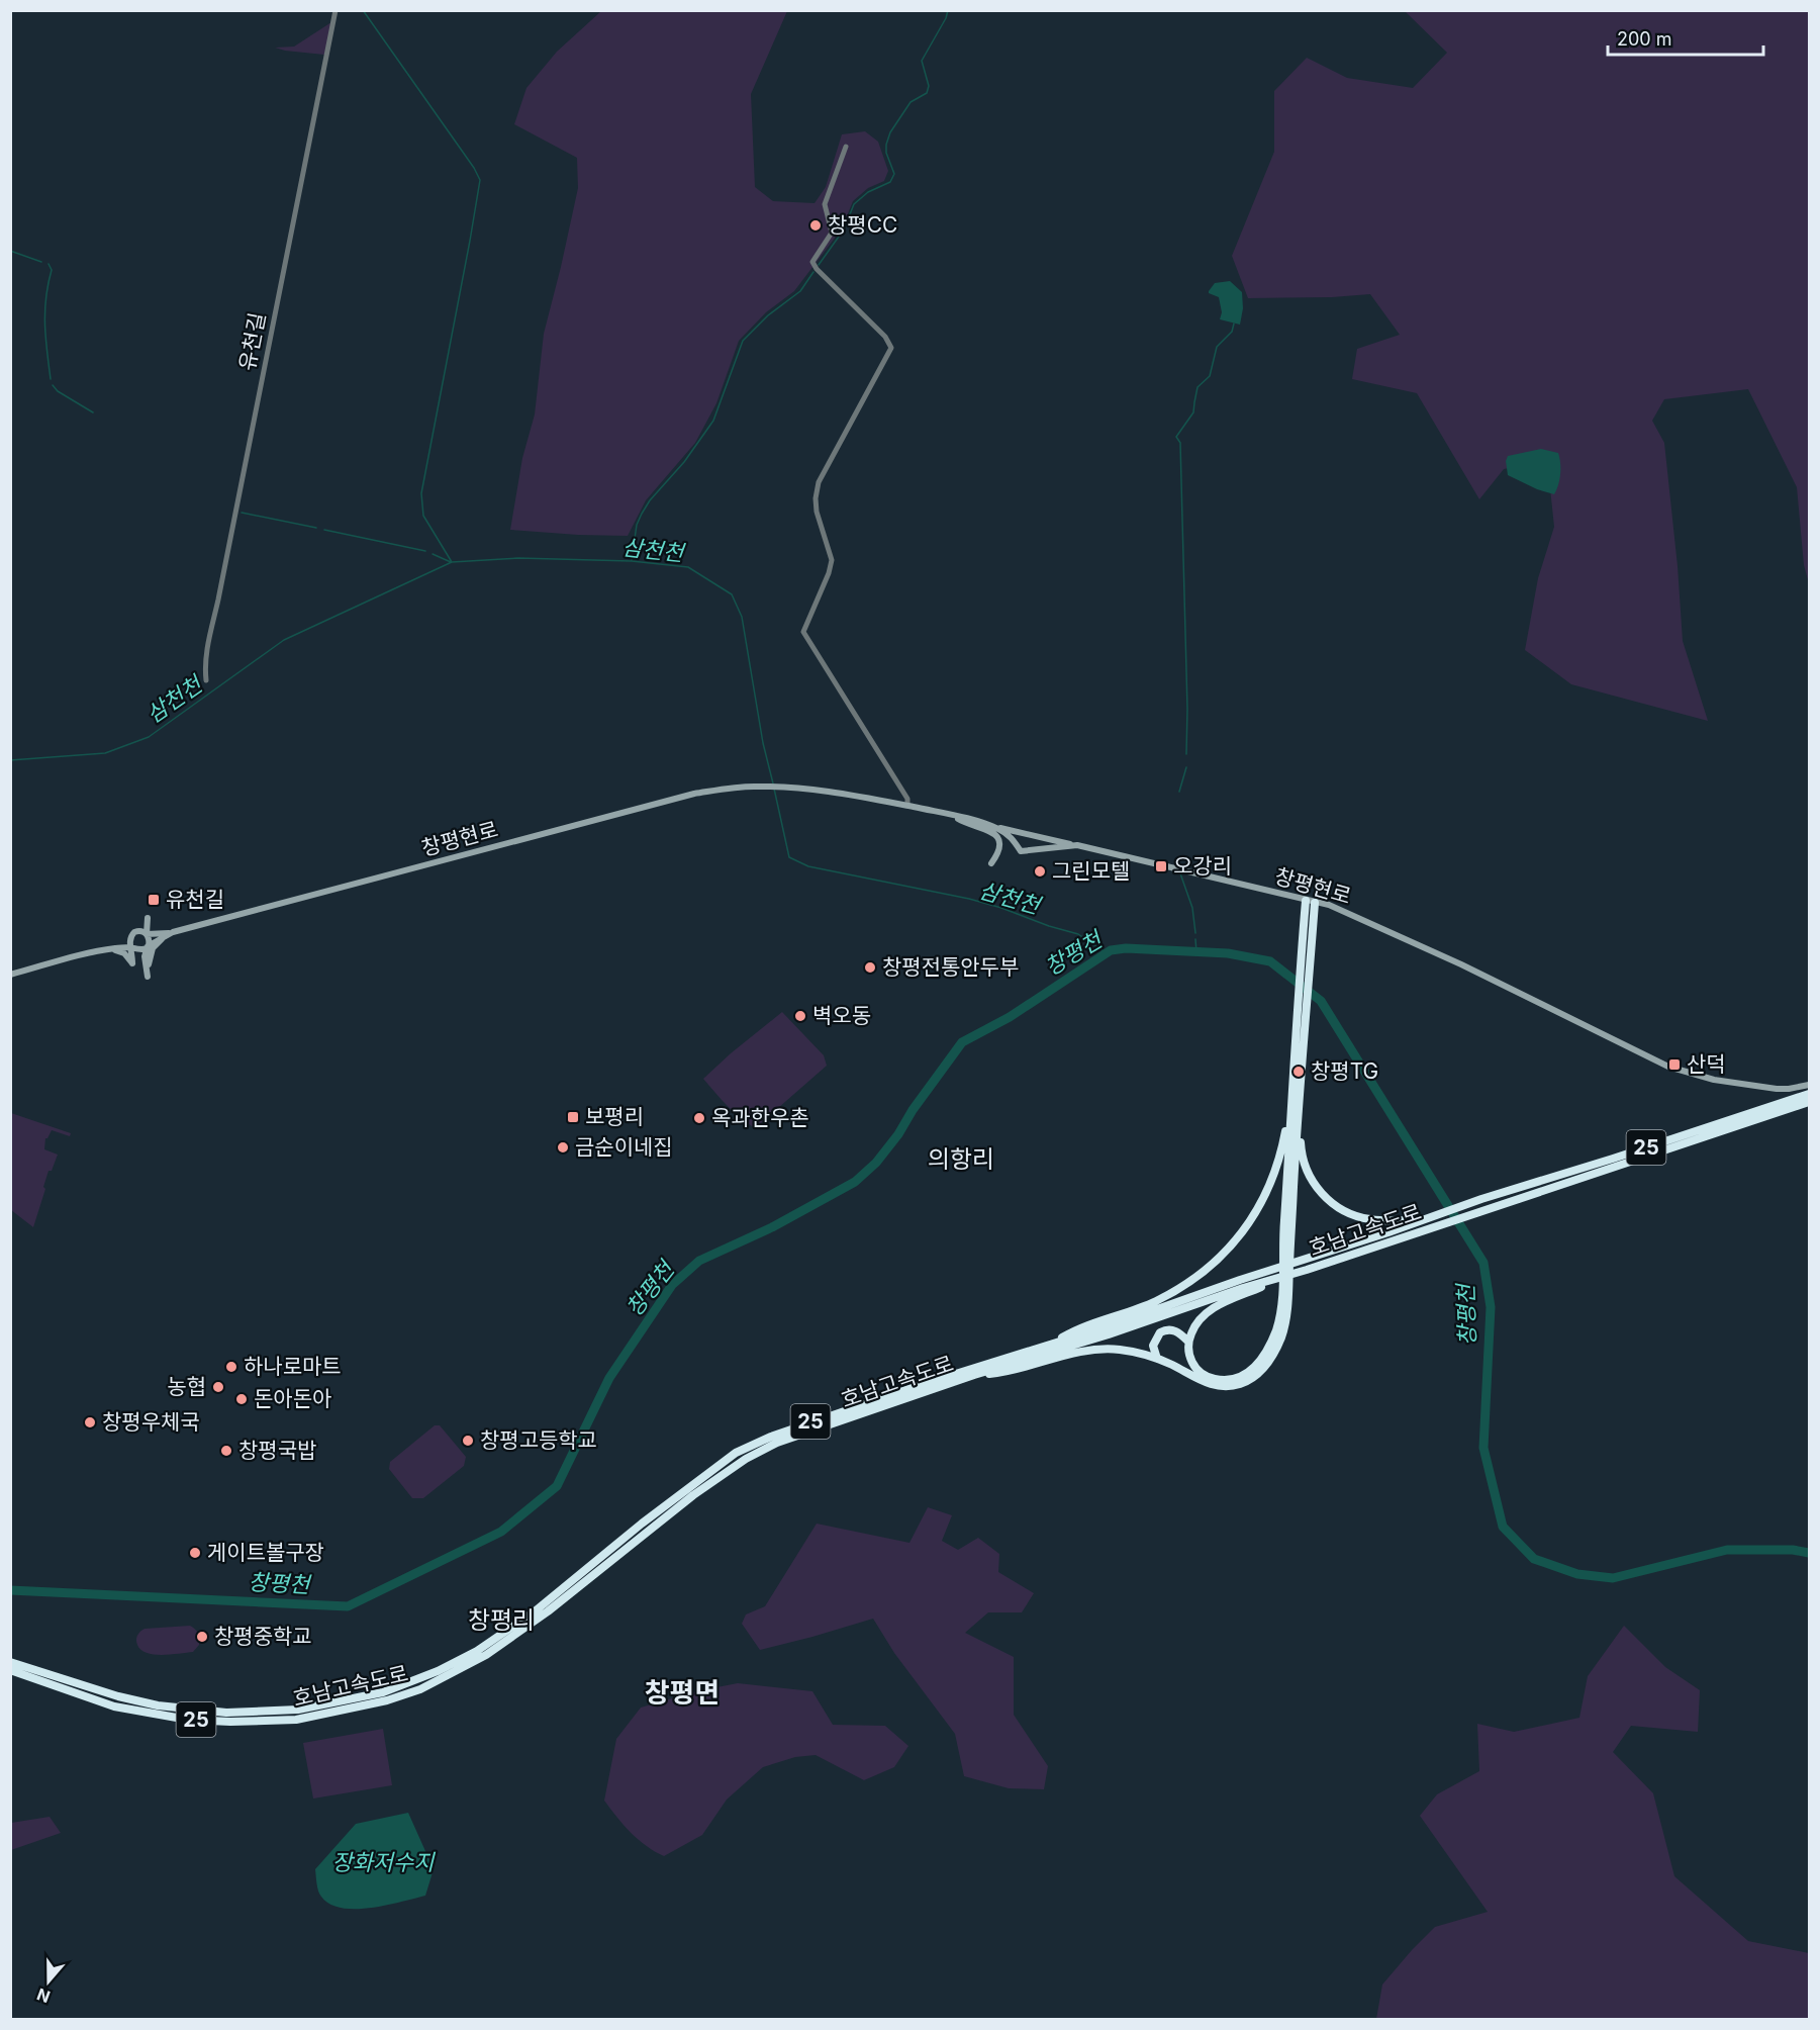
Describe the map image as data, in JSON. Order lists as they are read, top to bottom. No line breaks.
{"streets":{"highway":["25","호남고속도로"],"main road":["창평현로"],"street":["유천길"]},"crossings":[["25","호남고속도로"]],"districts":["의항리","창평리","창평면"],"water":["삼천천","창평천","장화저수지"],"places":{"other":["창평CC","그린모텔","창평전통안두부","벽오동","창평TG","옥과한우촌","금순이네집","하나로마트","농협","돈아돈아","창평우체국","창평고등학교","창평국밥","게이트볼구장","창평중학교"],"transit":["오강리","유천길","산덕","보평리"]},"scale_bar":"200 m","north":"bottom"}
